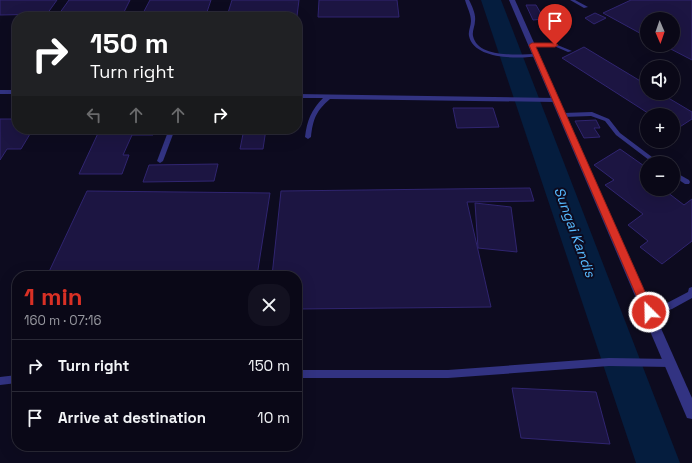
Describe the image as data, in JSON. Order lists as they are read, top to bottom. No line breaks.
{"water":["Sungai Kandis"],"north":"bottom","page":{"map_buttons":["+","−"],"turn":["150 m","Turn right"],"heading":["1 min","160 m · 07:16"],"list":[{"name":"Turn right","value":"150 m"},{"name":"Arrive at destination","value":"10 m"}]}}
